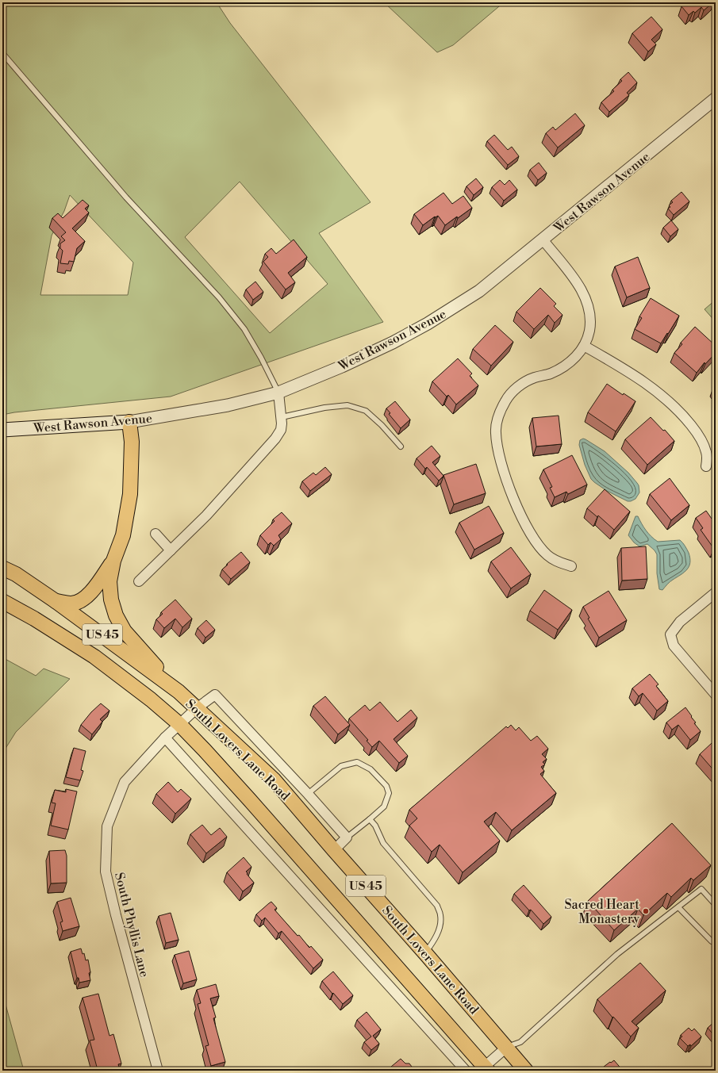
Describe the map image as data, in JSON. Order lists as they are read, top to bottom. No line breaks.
{"streets":{"main road":["West Rawson Avenue","US 45","South Lovers Lane Road"],"street":["South Phyllis Lane"]},"crossings":[["South Lovers Lane Road","South Phyllis Lane"]],"places":["Sacred Heart Monastery"]}
